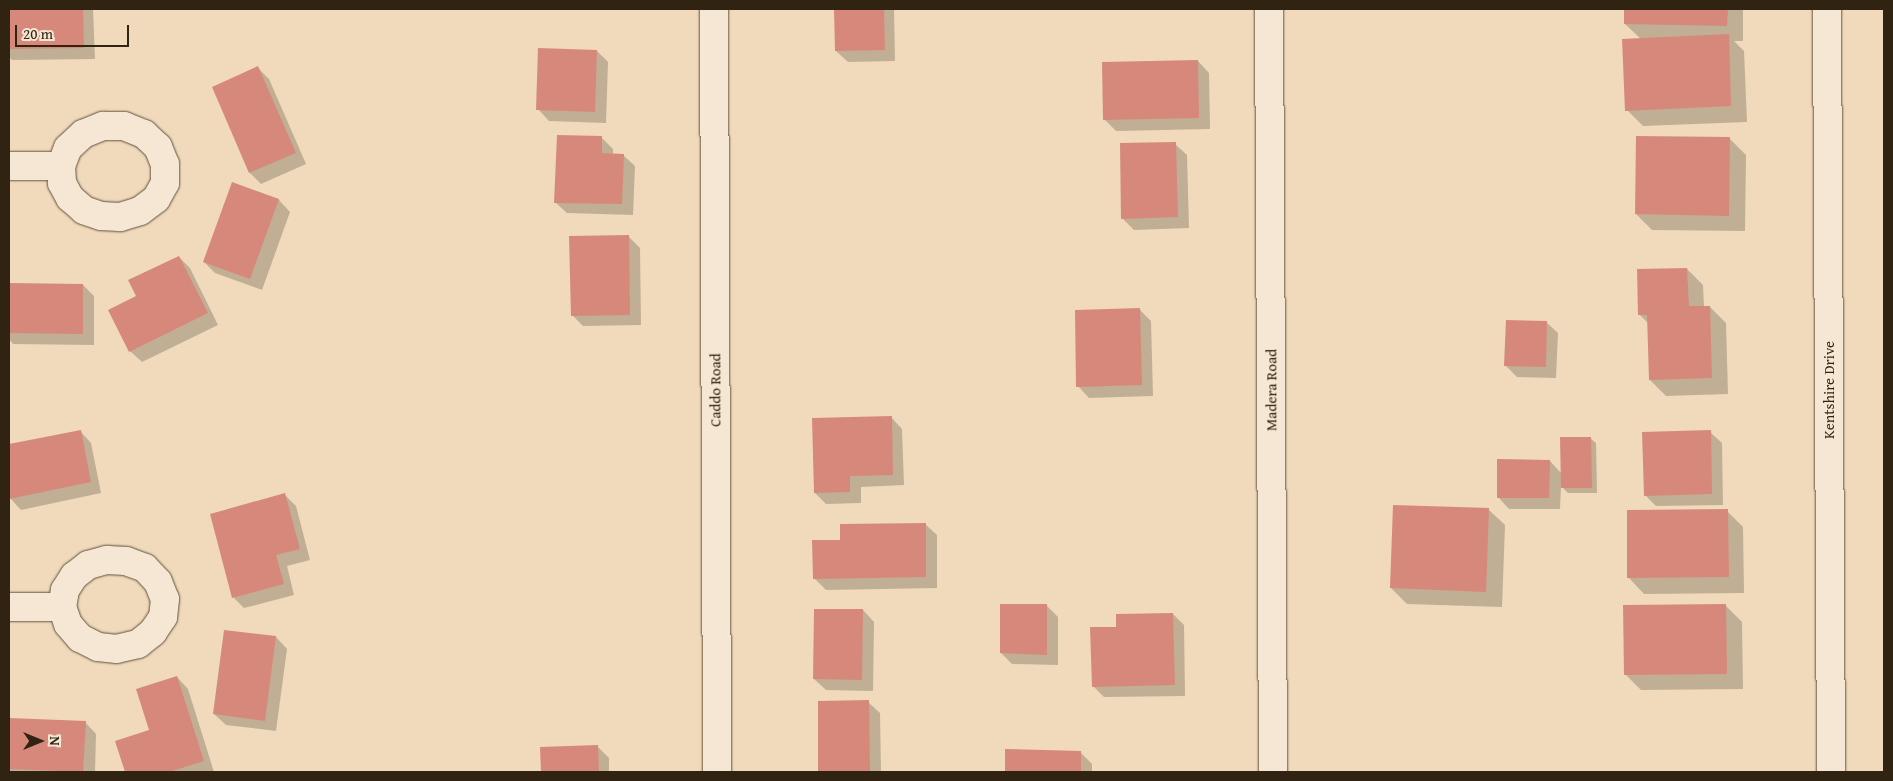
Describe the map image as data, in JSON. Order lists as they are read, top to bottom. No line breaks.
{"streets":{"street":["Caddo Road","Madera Road","Kentshire Drive"]},"scale_bar":"20 m","north":"right"}
